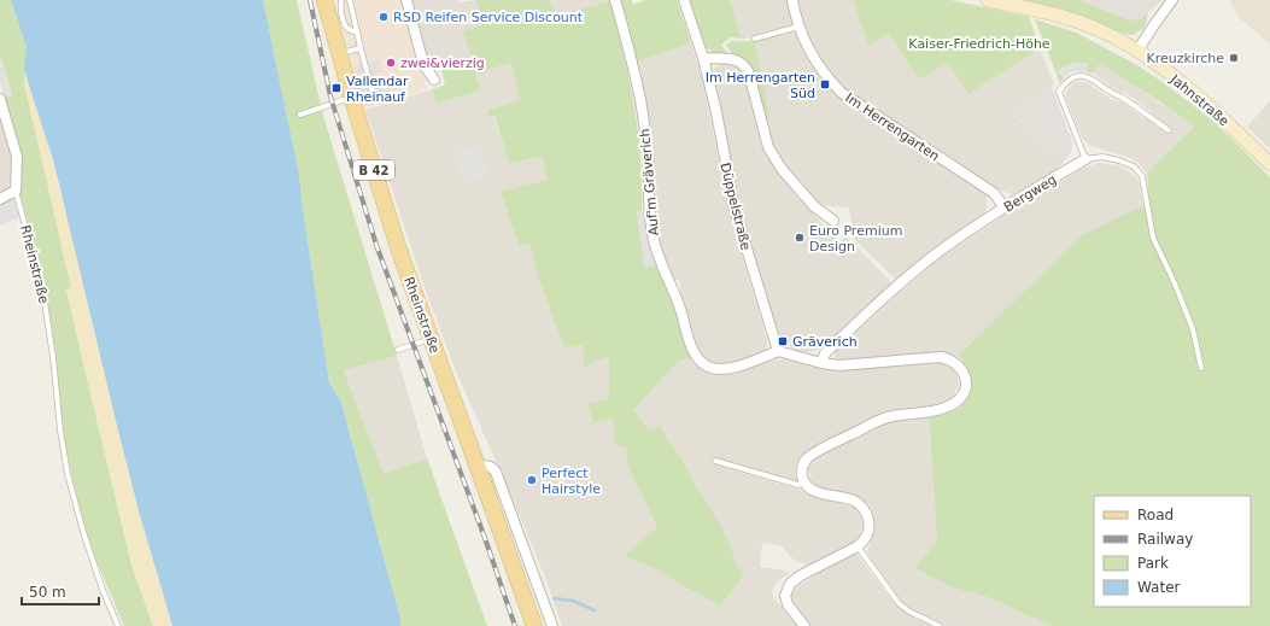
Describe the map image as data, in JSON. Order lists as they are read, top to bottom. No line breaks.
{"streets":{"main road":["B 42","Rheinstraße"],"street":["Jahnstraße","Im Herrengarten","Auf'm Gräverich","Bergweg","Düppelstraße"]},"crossings":[["Im Herrengarten","Bergweg"],["Auf'm Gräverich","Düppelstraße"]],"parks":["Kaiser-Friedrich-Höhe"],"places":{"other":["RSD Reifen Service Discount","Kreuzkirche","zwei&vierzig","Euro Premium Design","Perfect Hairstyle"],"transit":["Im Herrengarten Süd","Vallendar Rheinauf","Gräverich"]},"legend":["Road","Railway","Park","Water"],"scale_bar":"50 m"}
